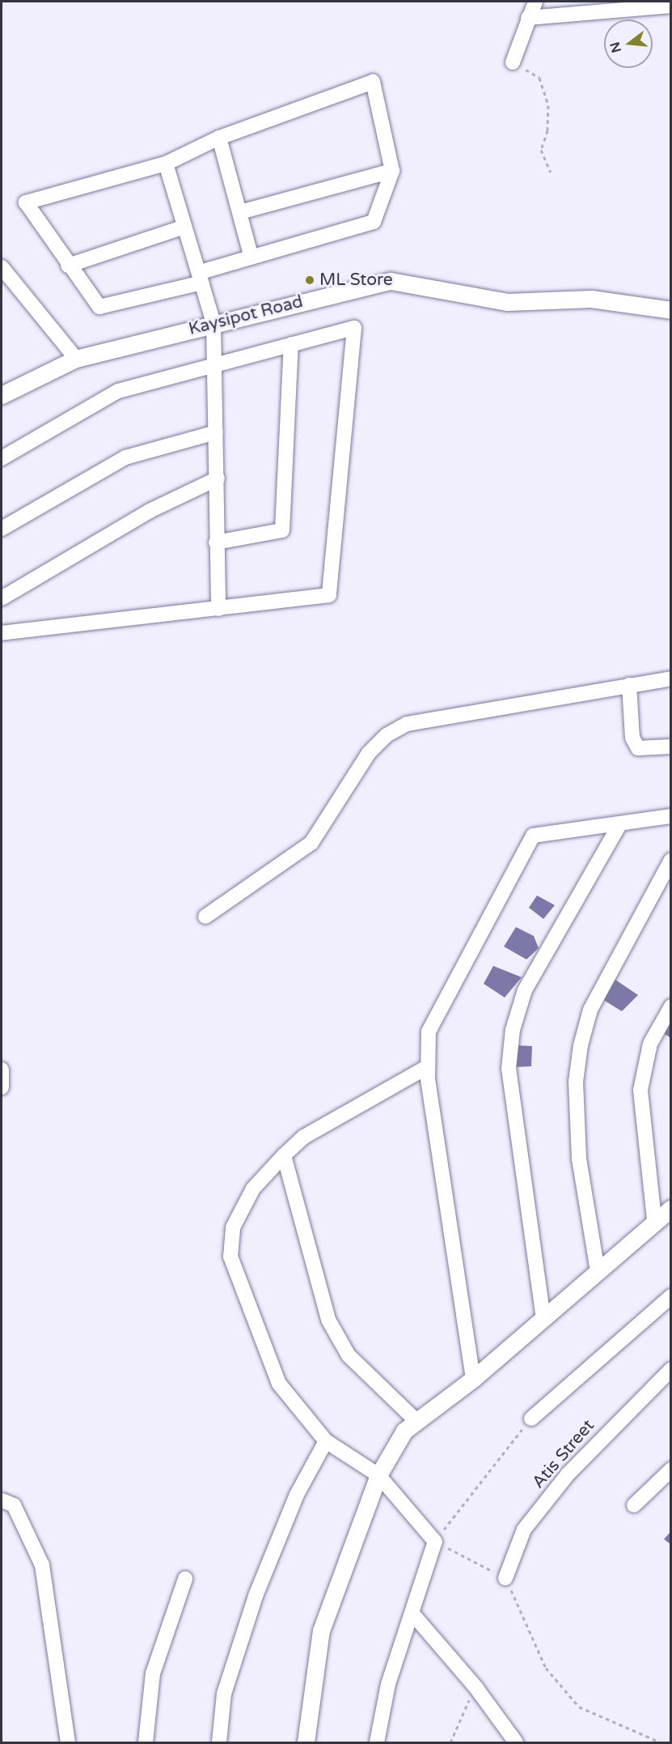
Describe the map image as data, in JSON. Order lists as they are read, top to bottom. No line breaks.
{"streets":{"street":["Kaysipot Road","Atis Street"]},"places":["ML Store"],"north":"left"}
